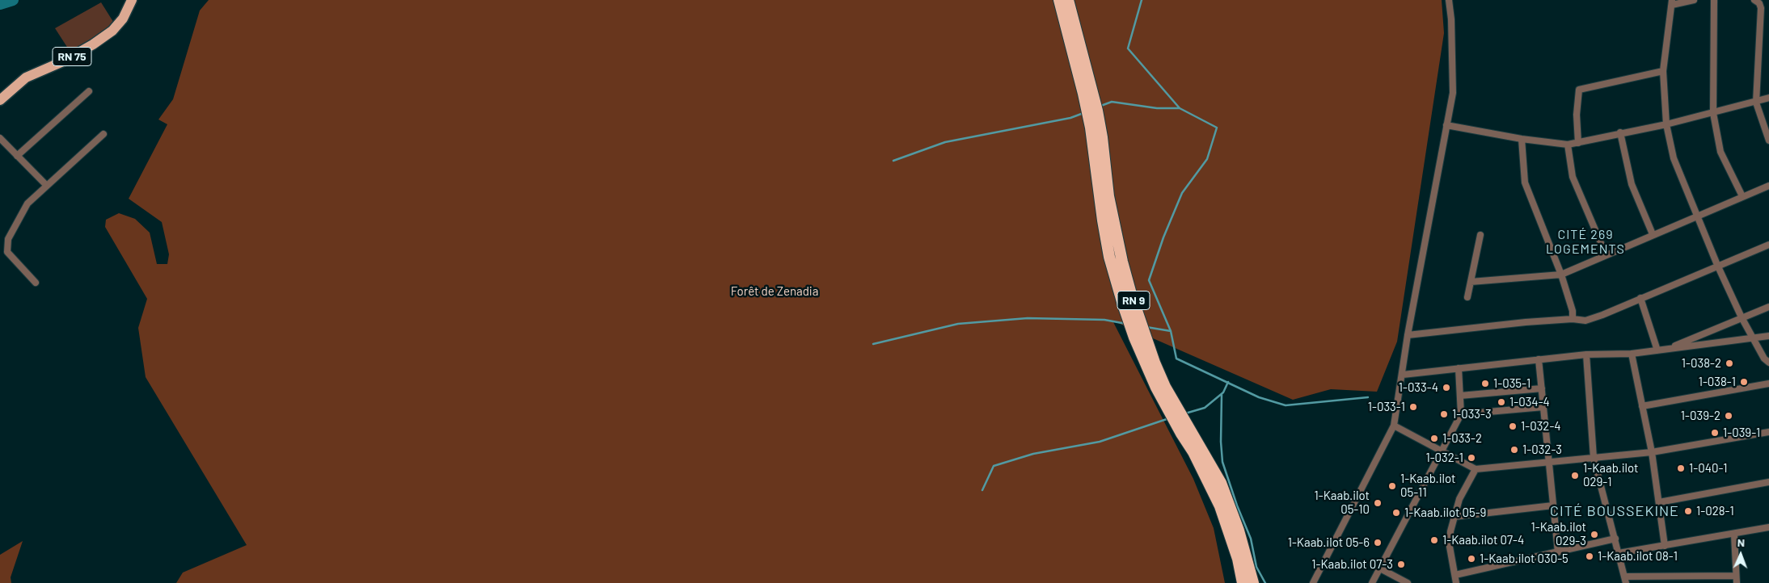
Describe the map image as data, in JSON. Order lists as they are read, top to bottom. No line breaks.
{"streets":{"highway":["RN 9"],"main road":["RN 75"]},"districts":["CITÉ 269 LOGEMENTS","CITÉ BOUSSEKINE"],"parks":["Forêt de Zenadia"],"places":["1-038-2","1-038-1","1-035-1","1-033-4","1-034-4","1-033-1","1-033-3","1-039-2","1-032-4","1-039-1","1-033-2","1-032-3","1-032-1","1-040-1","1-Kaab.ilot 029-1","1-Kaab.ilot 05-11","1-Kaab.ilot 05-10","1-028-1","1-Kaab.ilot 05-9","1-Kaab.ilot 029-3","1-Kaab.ilot 07-4","1-Kaab.ilot 05-6","1-Kaab.ilot 08-1","1-Kaab.ilot 030-5","1-Kaab.ilot 07-3"],"north":"top"}
